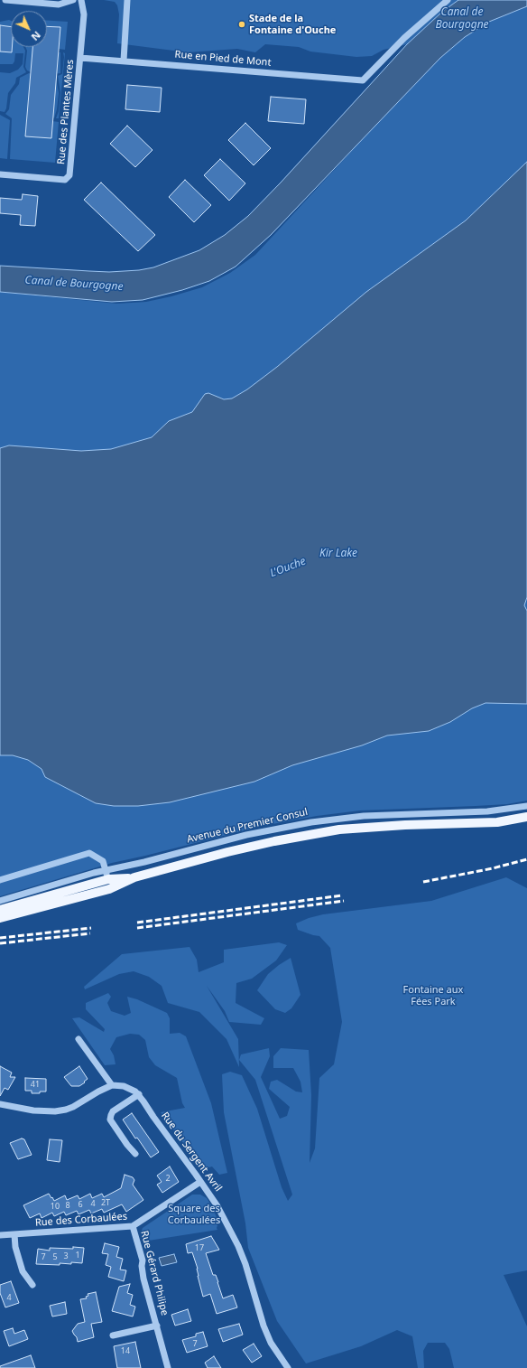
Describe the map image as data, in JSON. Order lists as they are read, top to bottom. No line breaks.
{"streets":{"main road":["Avenue du Premier Consul"],"street":["Rue en Pied de Mont","Rue des Plantes Mères","Rue du Sergent Avril","Rue des Corbaulées","Rue Gérard Philipe"]},"crossings":[["Rue en Pied de Mont","Rue des Plantes Mères"],["Rue du Sergent Avril","Rue des Corbaulées"],["Rue des Corbaulées","Rue Gérard Philipe"]],"water":["Canal de Bourgogne","Kir Lake","L'Ouche"],"parks":["Fontaine aux Fées Park","Square des Corbaulées"],"places":["Stade de la Fontaine d'Ouche"],"house_numbers":["41","2","2T","4","6","8","10","17","1","3","7","5","4","7","14"],"north":"bottom right"}
